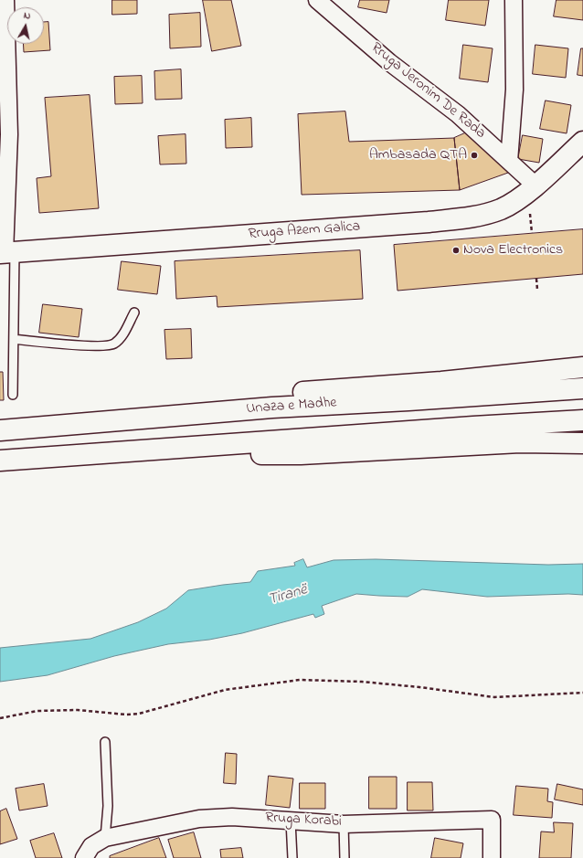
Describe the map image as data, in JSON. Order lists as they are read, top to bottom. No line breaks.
{"streets":{"main road":["Rruga Azem Galica","Unaza e Madhe"],"street":["Rruga Jeronim De Rada","Rruga Korabi"]},"crossings":[["Rruga Jeronim De Rada","Rruga Azem Galica"]],"water":["Tiranë"],"places":["Ambasada QTA","Nova Electronics"],"north":"top"}
